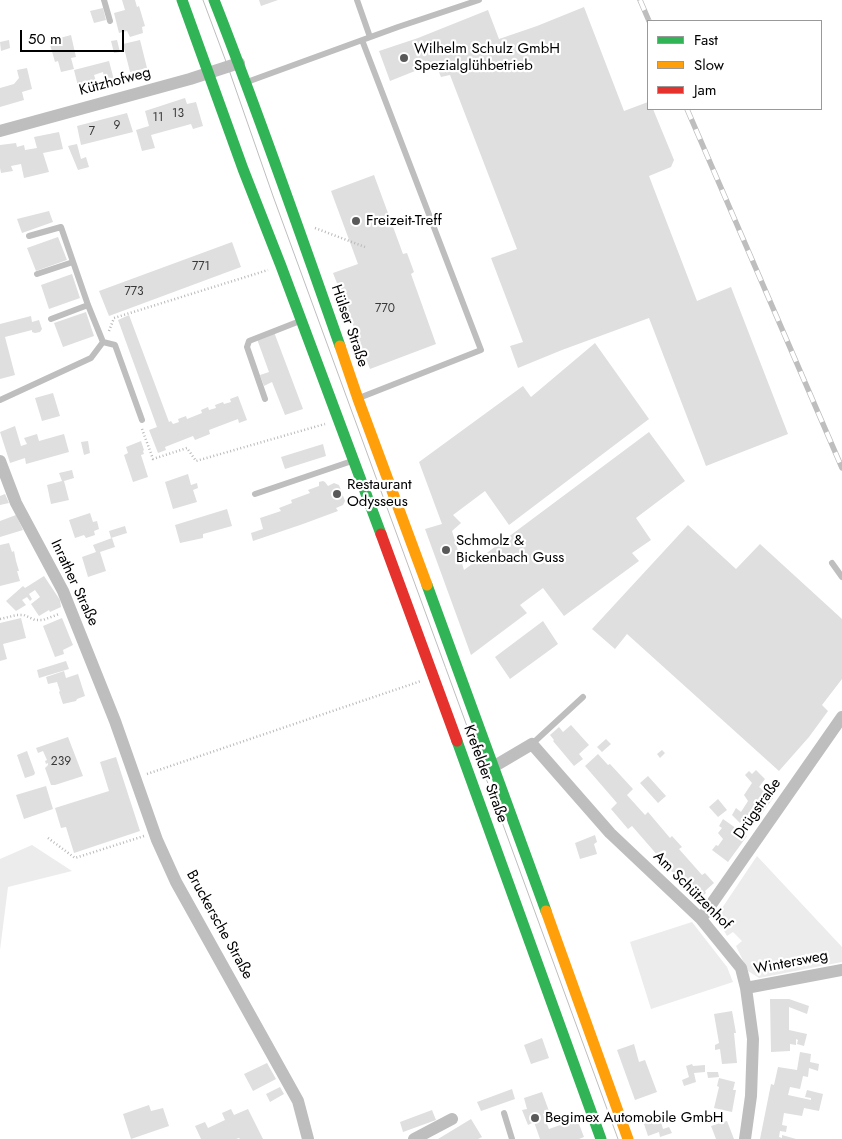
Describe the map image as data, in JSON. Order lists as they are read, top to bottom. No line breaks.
{"streets":{"street":["Kützhofweg","Hülser Straße","Inrather Straße","Krefelder Straße","Drügstraße","Am Schützenhof","Bruckersche Straße","Wintersweg"]},"crossings":[["Kützhofweg","Hülser Straße"],["Hülser Straße","Krefelder Straße"],["Inrather Straße","Bruckersche Straße"],["Drügstraße","Am Schützenhof"],["Am Schützenhof","Wintersweg"]],"places":["Wilhelm Schulz GmbH Spezialglühbetrieb","Freizeit-Treff","Restaurant Odysseus","Schmolz & Bickenbach Guss","Begimex Automobile GmbH"],"house_numbers":["13","11","9","7","771","773","770","239"],"legend":["Fast","Slow","Jam"],"scale_bar":"50 m"}
